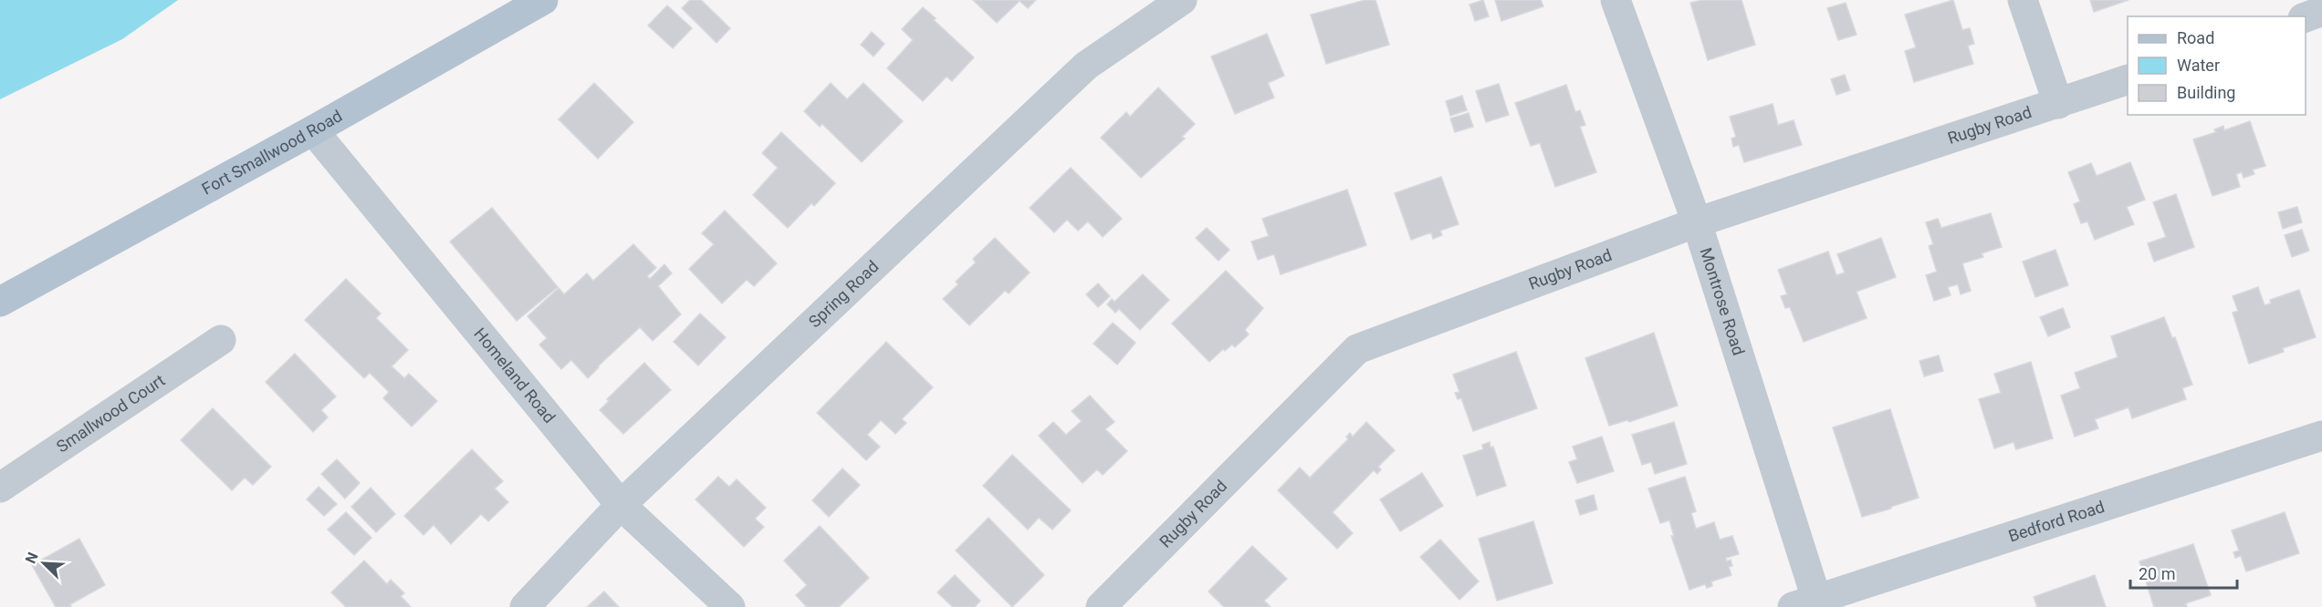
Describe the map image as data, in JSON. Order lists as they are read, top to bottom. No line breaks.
{"streets":{"main road":["Fort Smallwood Road"],"street":["Rugby Road","Spring Road","Montrose Road","Homeland Road","Smallwood Court","Bedford Road"]},"crossings":[["Rugby Road","Montrose Road"],["Fort Smallwood Road","Homeland Road"],["Spring Road","Homeland Road"],["Montrose Road","Bedford Road"]],"legend":["Road","Water","Building"],"scale_bar":"20 m","north":"top left"}
